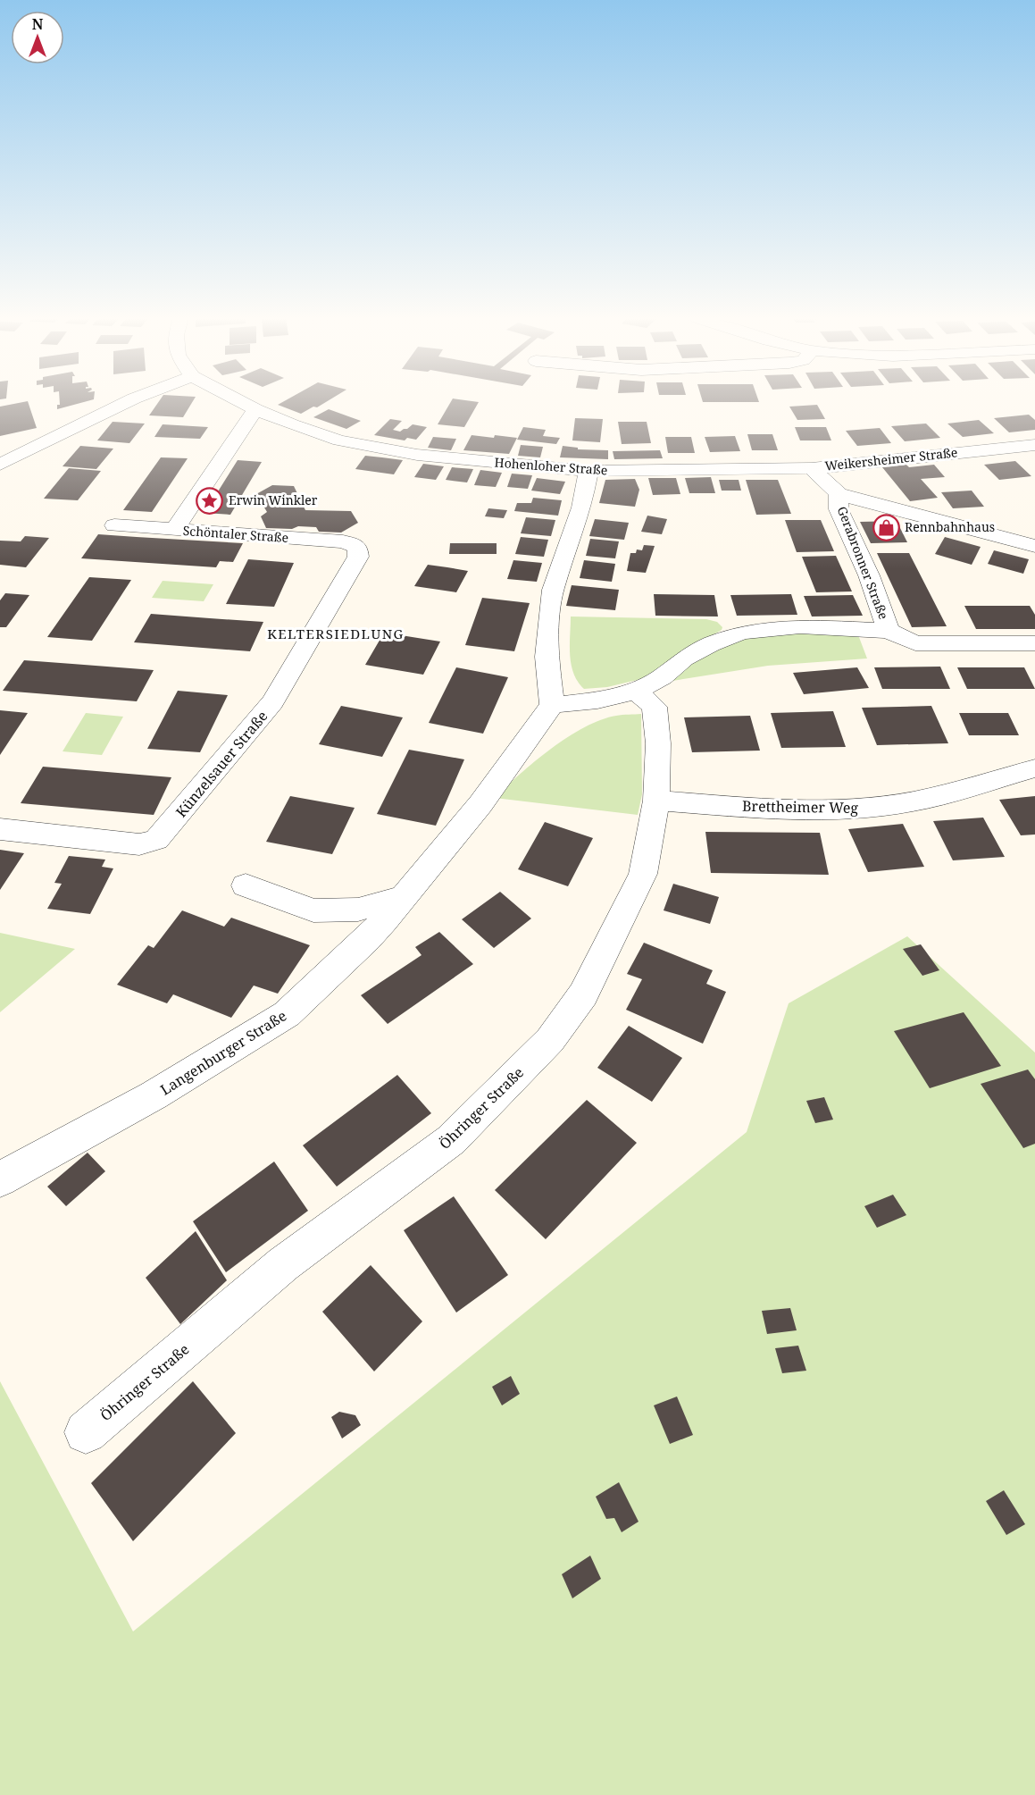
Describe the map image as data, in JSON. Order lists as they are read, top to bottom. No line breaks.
{"streets":{"street":["Weikersheimer Straße","Hohenloher Straße","Schöntaler Straße","Gerabronner Straße","Künzelsauer Straße","Brettheimer Weg","Langenburger Straße","Öhringer Straße"]},"crossings":[["Weikersheimer Straße","Hohenloher Straße"],["Schöntaler Straße","Künzelsauer Straße"],["Brettheimer Weg","Öhringer Straße"]],"districts":["KELTERSIEDLUNG"],"places":{"place":["Erwin Winkler"],"shop":["Rennbahnhaus"]},"north":"top"}
